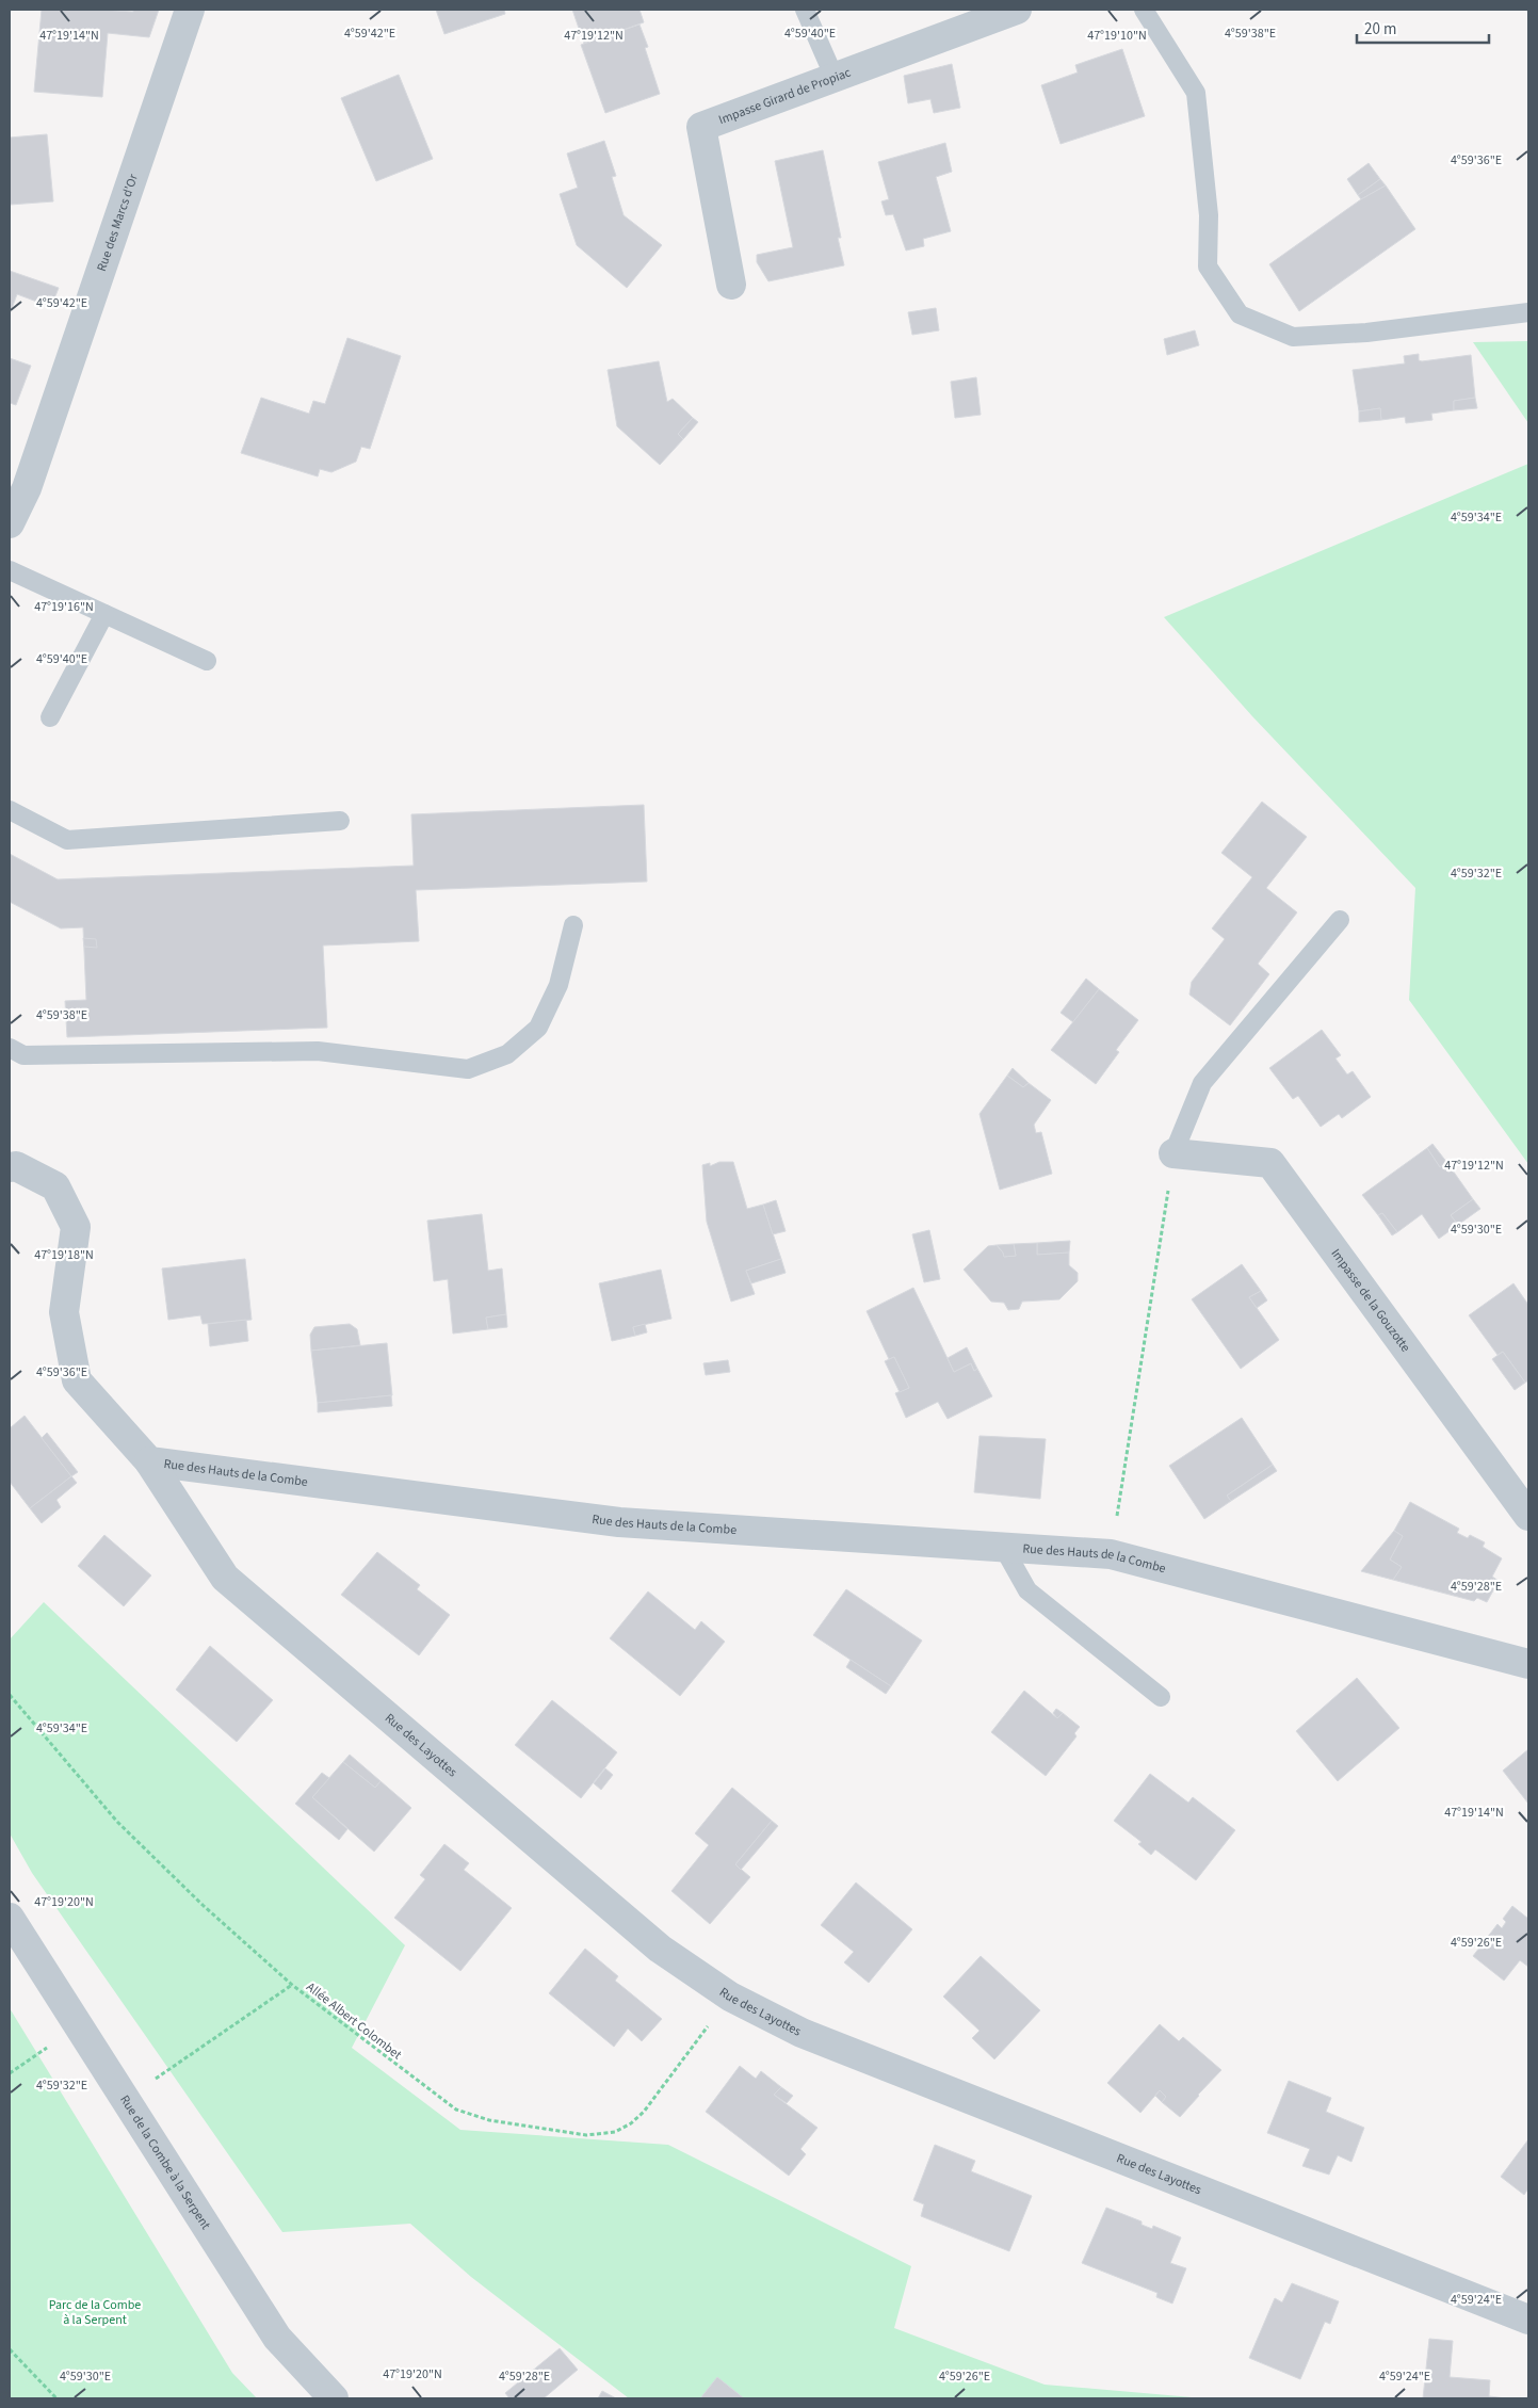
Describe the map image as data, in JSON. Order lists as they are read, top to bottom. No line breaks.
{"streets":{"street":["Impasse Girard de Propiac","Rue des Marcs d'Or","Impasse de la Gouzotte","Rue des Hauts de la Combe","Rue des Layottes","Rue de la Combe à la Serpent"],"path":["Allée Albert Colombet"]},"crossings":[["Rue des Hauts de la Combe","Rue des Layottes"],["Rue des Layottes","Allée Albert Colombet"]],"parks":["Parc de la Combe à la Serpent"],"scale_bar":"20 m","coordinates":["4°59'42\"E","4°59'40\"E","4°59'38\"E","47°19'14\"N","47°19'12\"N","47°19'10\"N","4°59'36\"E","4°59'34\"E","47°19'16\"N","4°59'32\"E","4°59'30\"E","47°19'18\"N","4°59'28\"E","47°19'20\"N","4°59'26\"E","4°59'24\"E"]}
